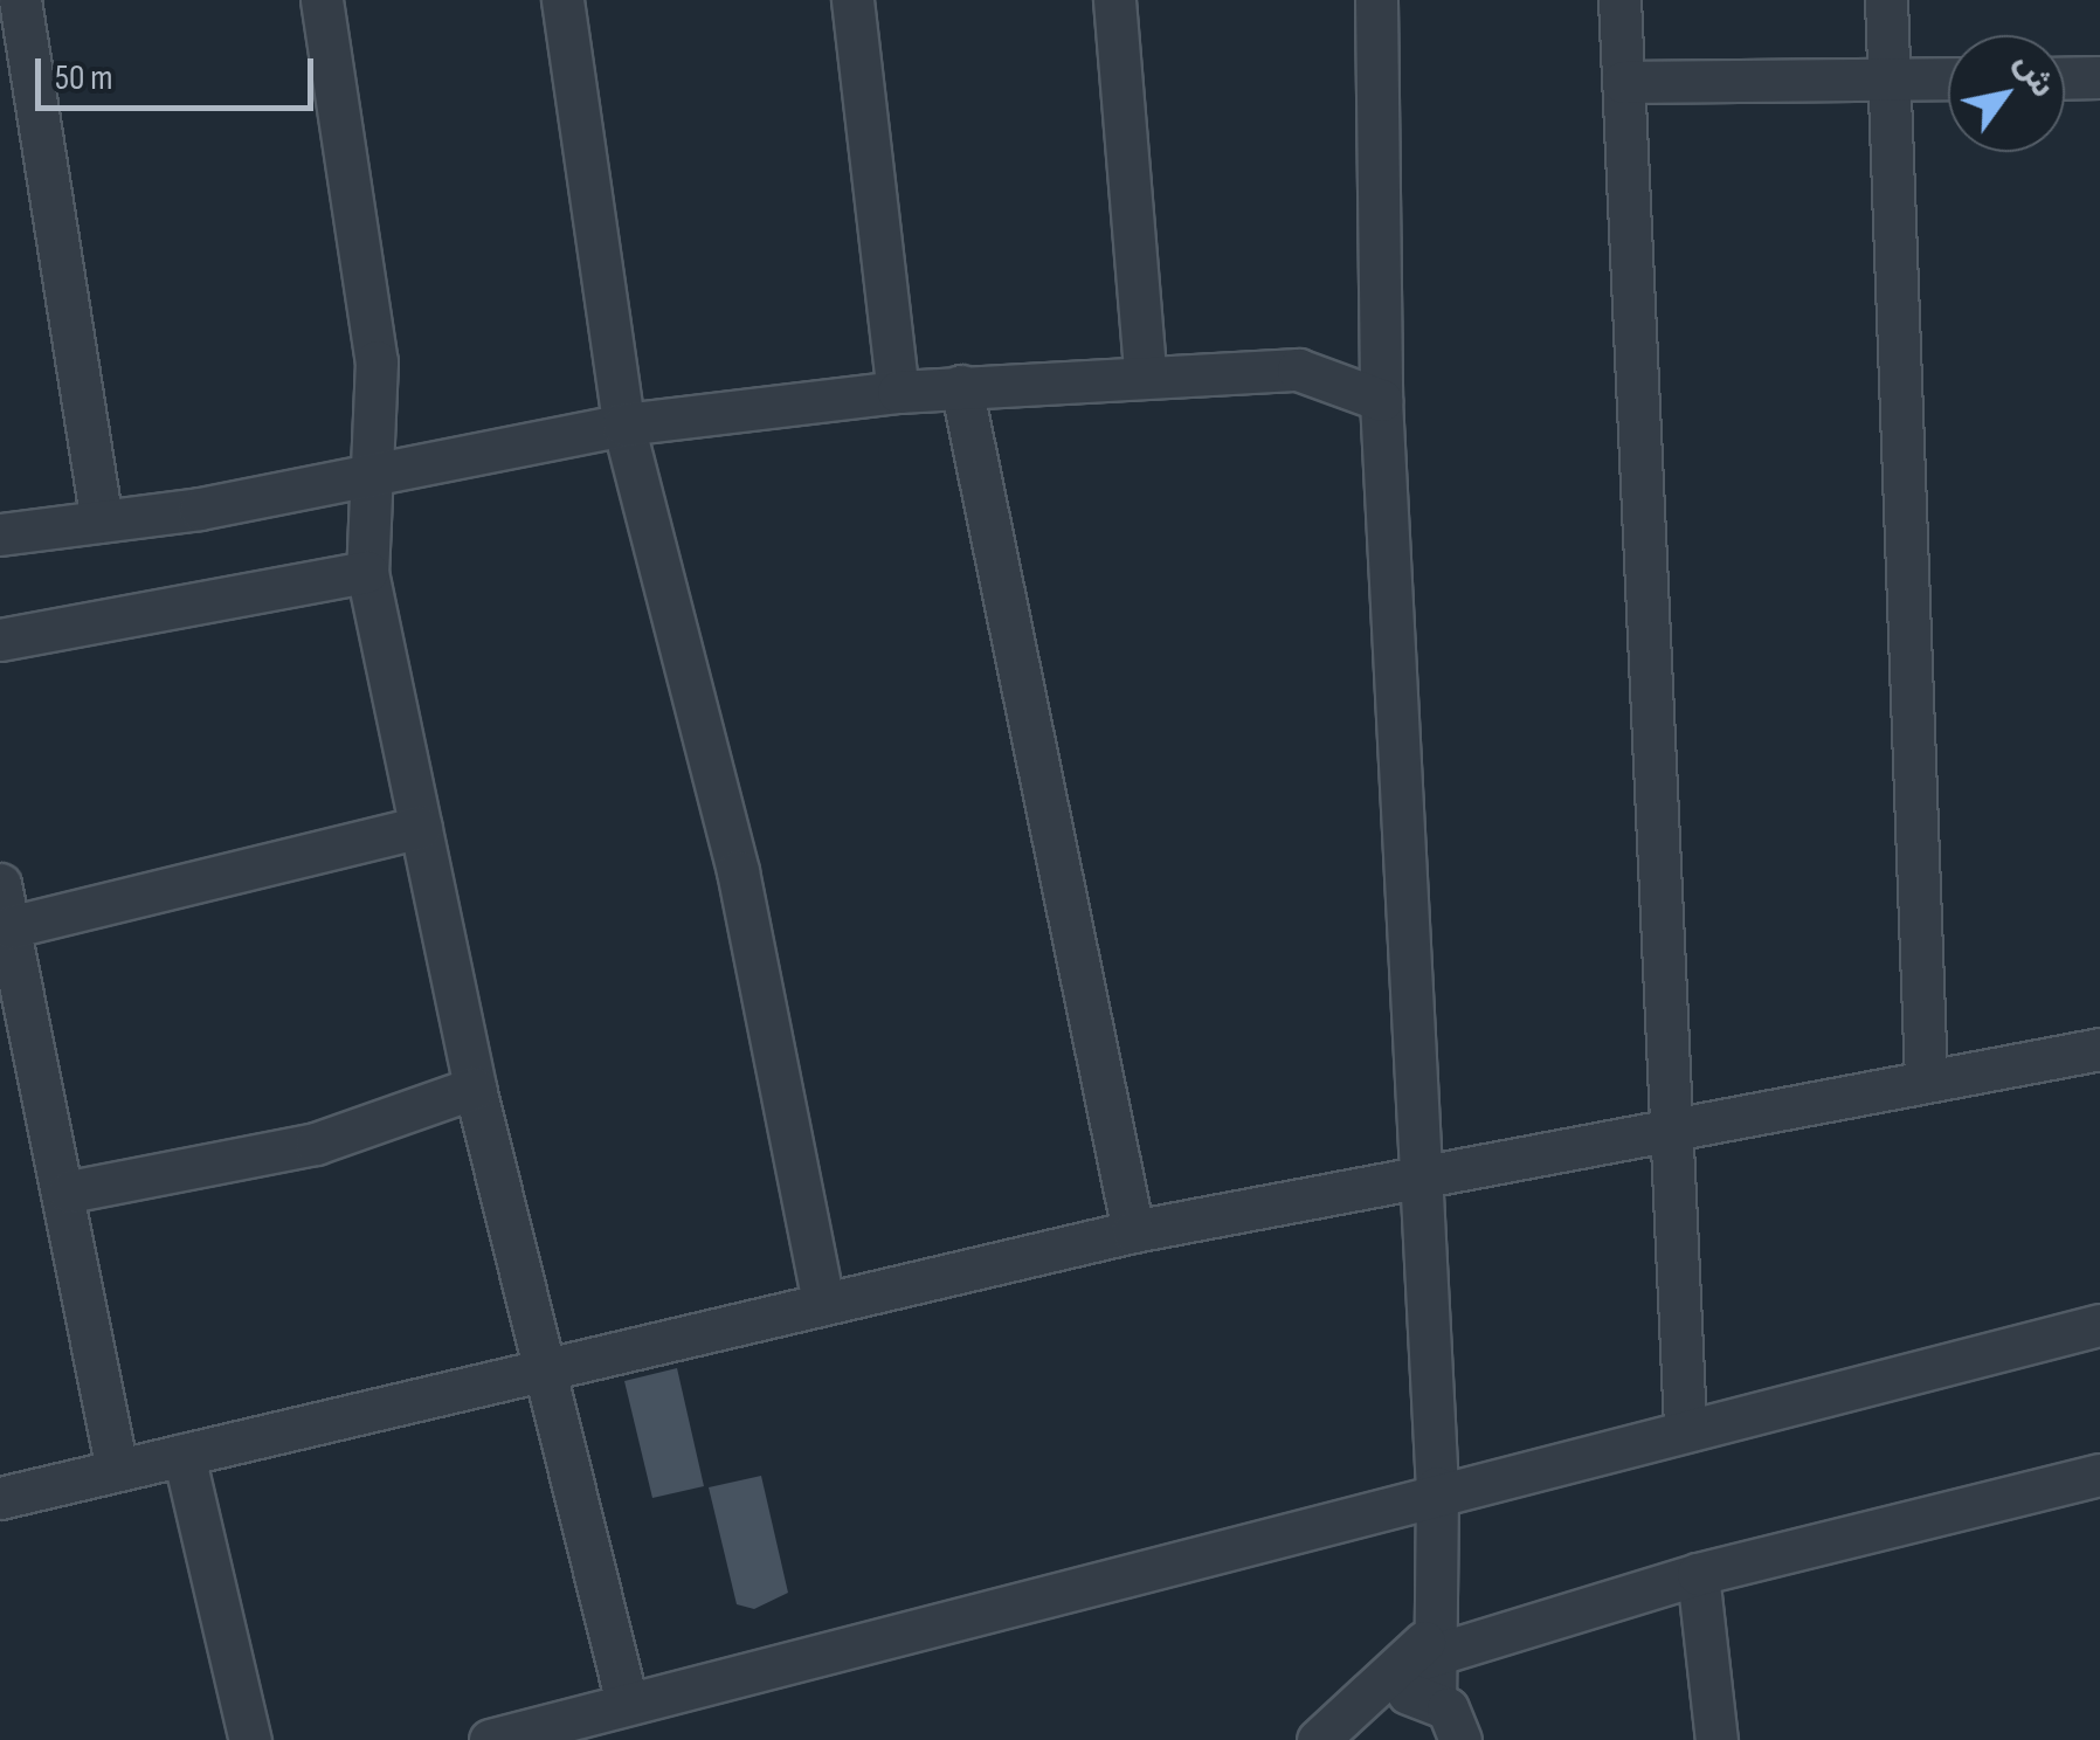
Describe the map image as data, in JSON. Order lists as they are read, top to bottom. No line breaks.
{"scale_bar":"50 m","north":"top right"}
